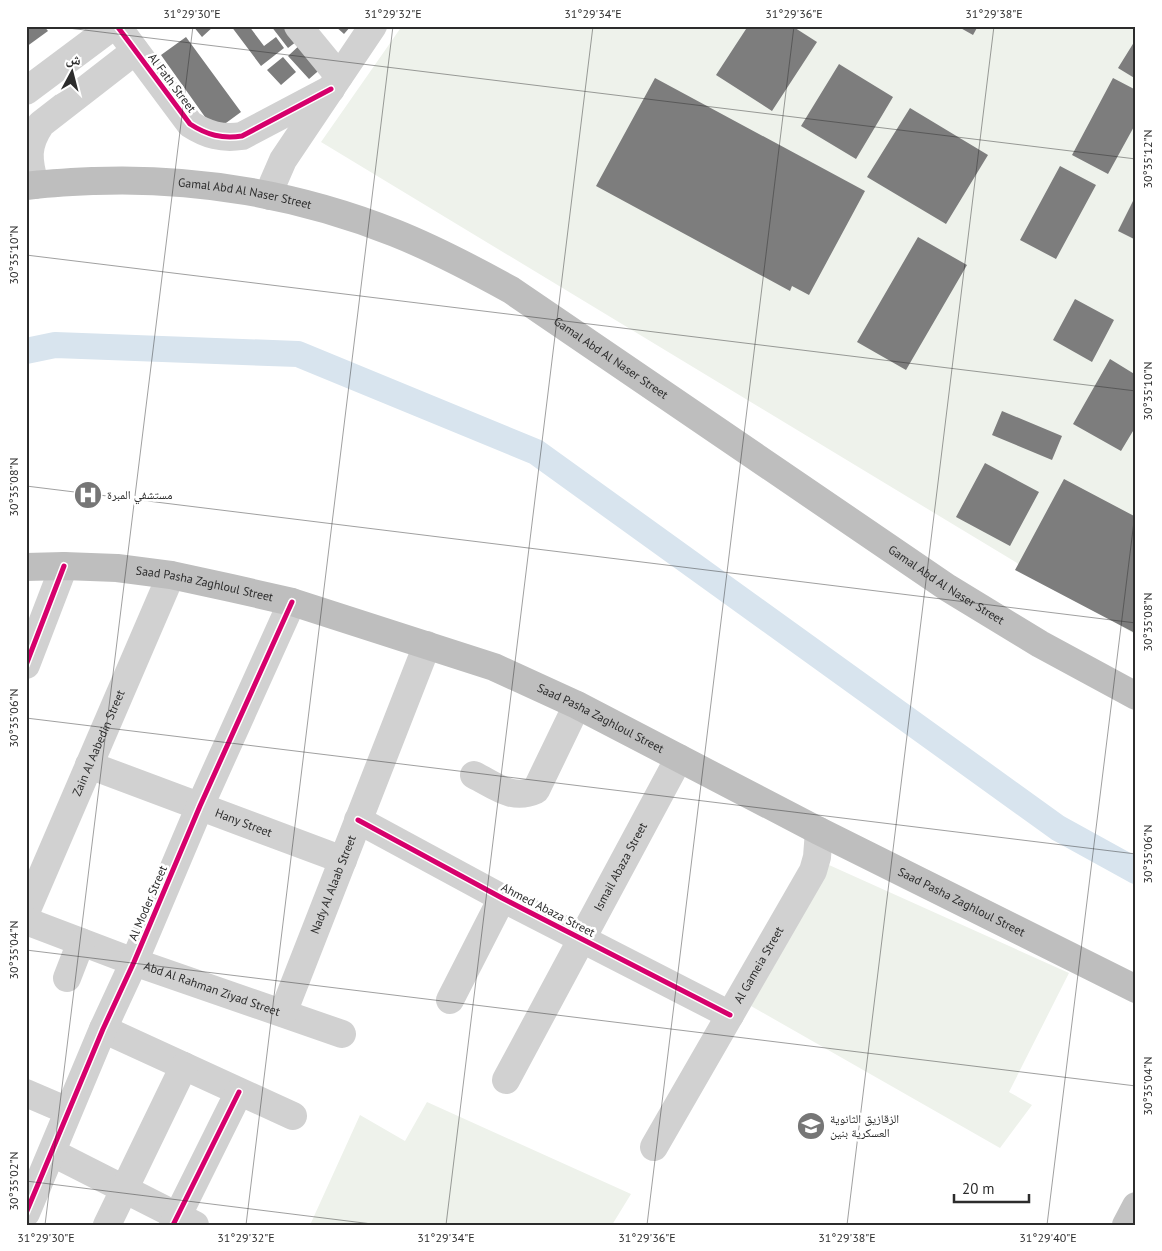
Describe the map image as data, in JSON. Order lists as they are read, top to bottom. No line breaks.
{"streets":{"highway":["Gamal Abd Al Naser Street","Saad Pasha Zaghloul Street"],"street":["Al Fath Street","Zain Al Aabedin Street","Hany Street","Ismail Abaza Street","Nady Al Alaab Street","Al Moder Street","Ahmed Abaza Street","Al Gameia Street","Abd Al Rahman Ziyad Street"]},"crossings":[["Saad Pasha Zaghloul Street","Zain Al Aabedin Street"],["Saad Pasha Zaghloul Street","Ismail Abaza Street"],["Saad Pasha Zaghloul Street","Nady Al Alaab Street"],["Saad Pasha Zaghloul Street","Al Moder Street"],["Saad Pasha Zaghloul Street","Al Gameia Street"],["Zain Al Aabedin Street","Hany Street"],["Hany Street","Nady Al Alaab Street"],["Hany Street","Al Moder Street"],["Ismail Abaza Street","Ahmed Abaza Street"],["Nady Al Alaab Street","Ahmed Abaza Street"],["Nady Al Alaab Street","Abd Al Rahman Ziyad Street"],["Al Moder Street","Abd Al Rahman Ziyad Street"],["Ahmed Abaza Street","Al Gameia Street"]],"places":{"hospital":["مستشفي المبرة"],"school or university":["الزقازيق الثانوية العسكرية بنين"]},"scale_bar":"20 m","north":"top","coordinates":["31°29'30\"E","31°29'32\"E","31°29'34\"E","31°29'36\"E","31°29'38\"E","30°35'12\"N","30°35'10\"N","30°35'08\"N","30°35'06\"N","30°35'04\"N","30°35'02\"N","31°29'40\"E"]}
